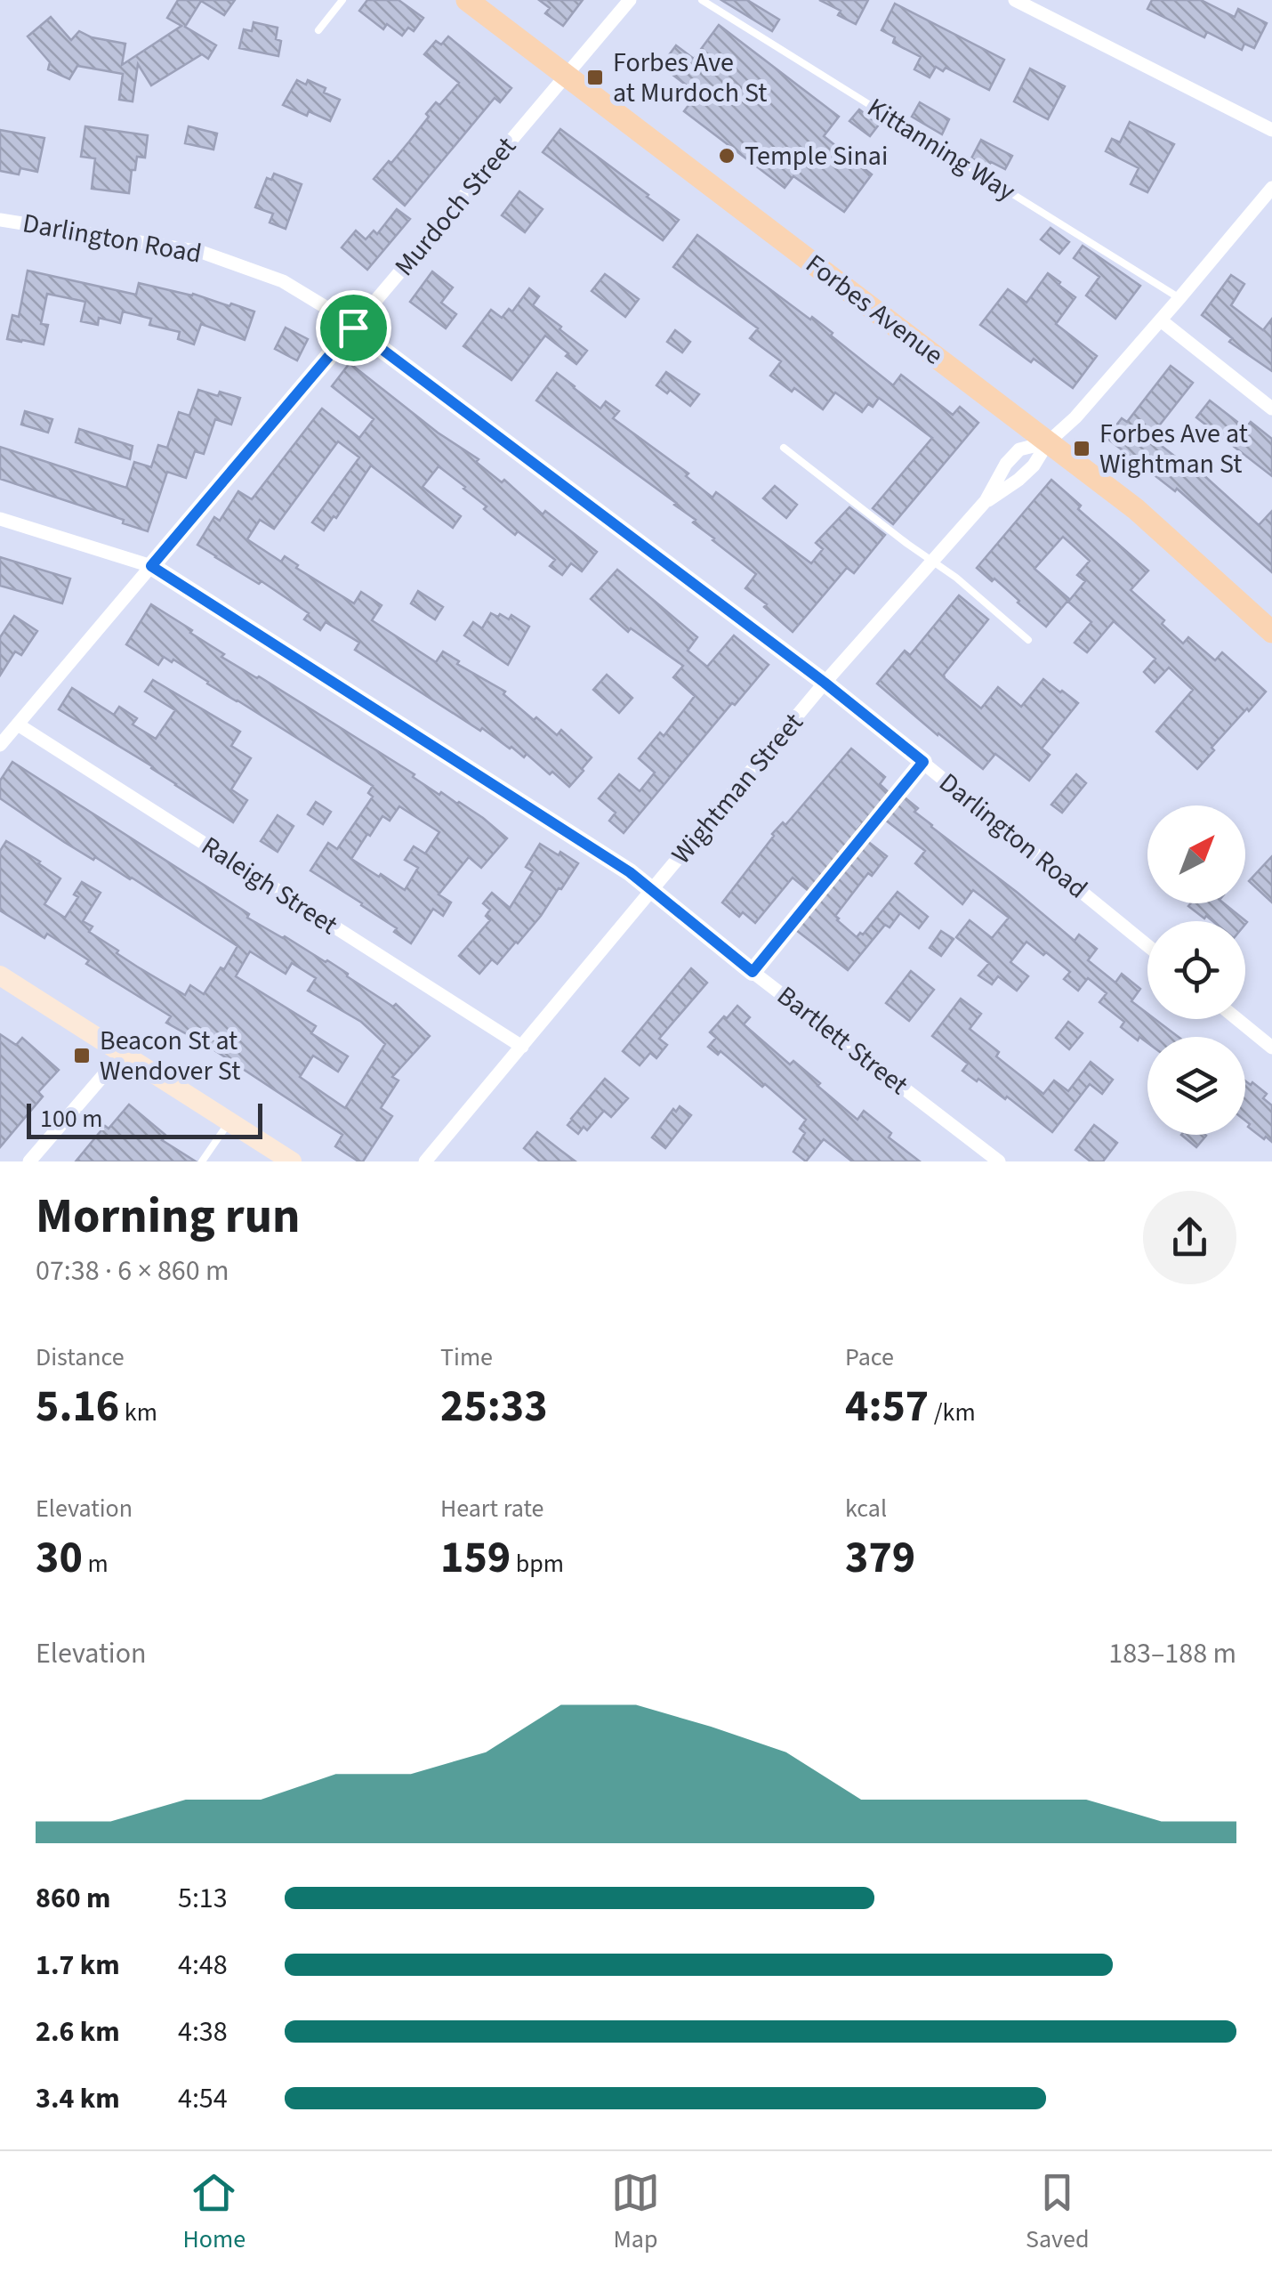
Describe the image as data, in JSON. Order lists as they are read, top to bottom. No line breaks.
{"streets":{"main road":["Forbes Avenue"],"street":["Murdoch Street","Darlington Road","Wightman Street","Raleigh Street","Bartlett Street"],"lane":["Kittanning Way"]},"crossings":[["Kittanning Way","Wightman Street"],["Murdoch Street","Darlington Road"],["Murdoch Street","Forbes Avenue"],["Murdoch Street","Raleigh Street"],["Murdoch Street","Bartlett Street"],["Darlington Road","Wightman Street"],["Forbes Avenue","Wightman Street"],["Wightman Street","Raleigh Street"],["Wightman Street","Bartlett Street"]],"places":{"transit":["Forbes Ave at Murdoch St","Forbes Ave at Wightman St","Beacon St at Wendover St"],"other":["Temple Sinai"]},"scale_bar":"100 m","north":"top right","page":{"scale":"100 m","heading":["Morning run","07:38 · 6 × 860 m"],"stats":[["Distance","5.16 km"],["Time","25:33"],["Pace","4:57 /km"],["Elevation","30 m"],["Heart rate","159 bpm"],["kcal","379"]],"chart":["Elevation","183–188 m"],"list":[{"name":"860 m","note":"5:13"},{"name":"1.7 km","note":"4:48"},{"name":"2.6 km","note":"4:38"},{"name":"3.4 km","note":"4:54"}],"tabs":["Home","Map","Saved"]}}
